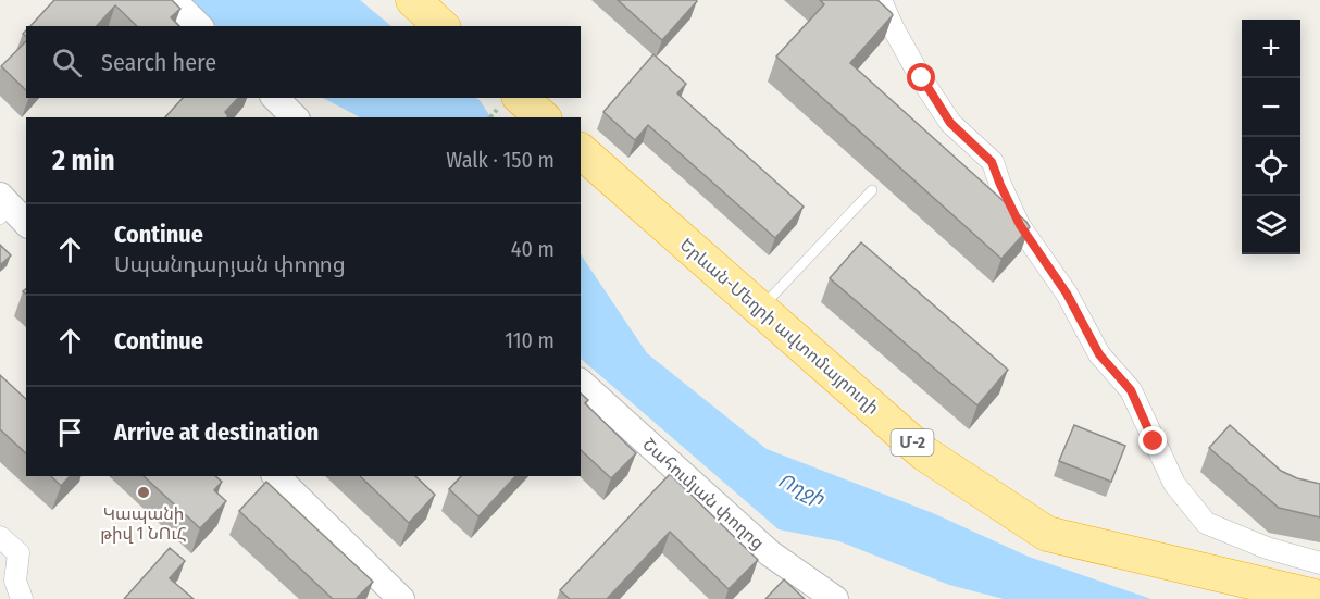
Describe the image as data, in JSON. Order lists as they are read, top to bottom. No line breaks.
{"streets":{"highway":["Երևան-Մեղրի ավտոմայրուղի","Մ-2"],"street":["Շահումյան փողոց"]},"water":["Ողջի"],"places":["Կապանի թիվ 1 ՆՈւՀ"],"page":{"map_buttons":["+","−"],"search":"Search here","heading":["2 min","Walk · 150 m"],"list":[["Continue","Սպանդարյան փողոց","40 m"],["Continue","110 m"],"Arrive at destination"]}}
